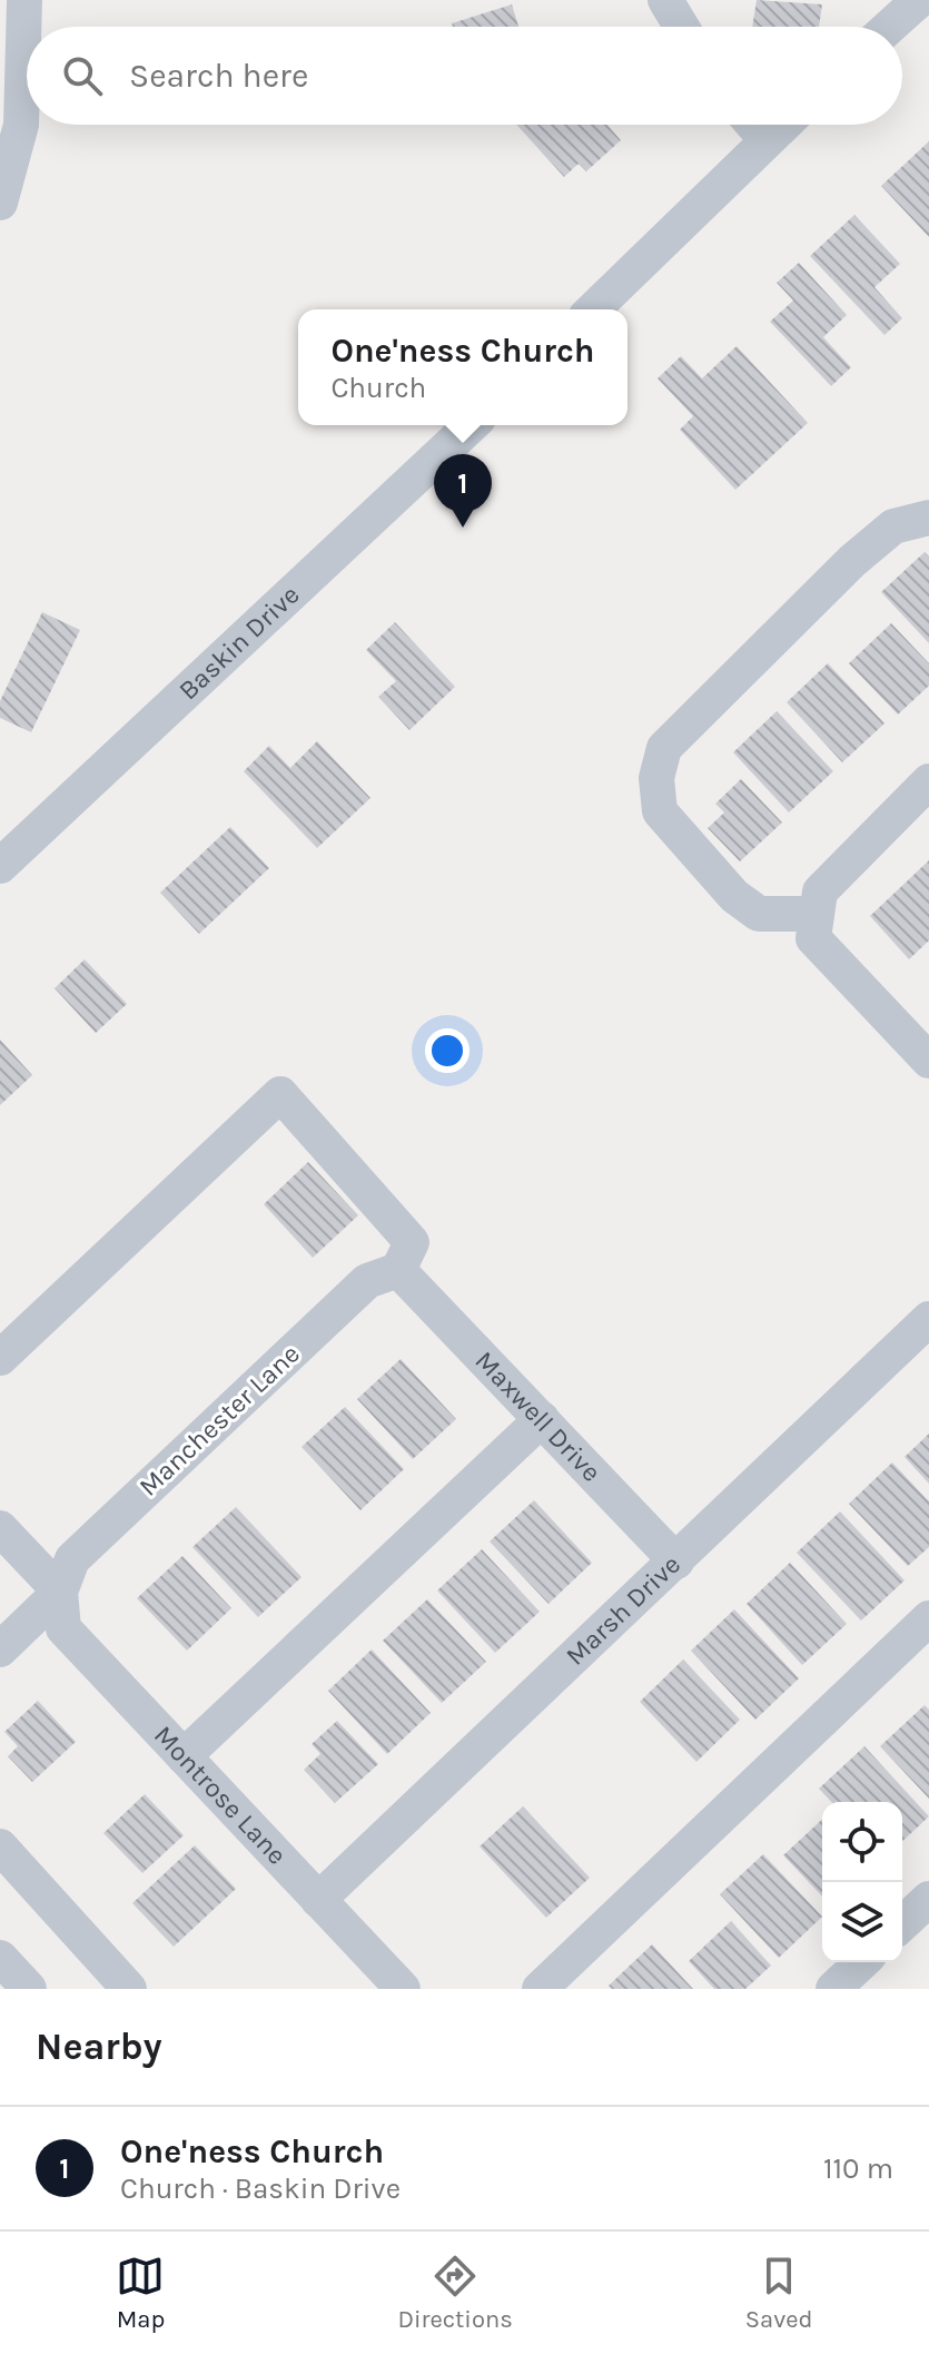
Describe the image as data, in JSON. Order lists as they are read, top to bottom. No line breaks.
{"streets":{"street":["Baskin Drive","Maxwell Drive","Manchester Lane","Marsh Drive","Montrose Lane"]},"crossings":[["Maxwell Drive","Manchester Lane"],["Maxwell Drive","Marsh Drive"],["Manchester Lane","Montrose Lane"],["Marsh Drive","Montrose Lane"]],"page":{"search":"Search here","popup":["One'ness Church","Church"],"pins":"1","heading":"Nearby","list":[{"mark":"1","name":"One'ness Church","note":"Church · Baskin Drive","value":"110 m"}],"nav":["Map","Directions","Saved"]}}
